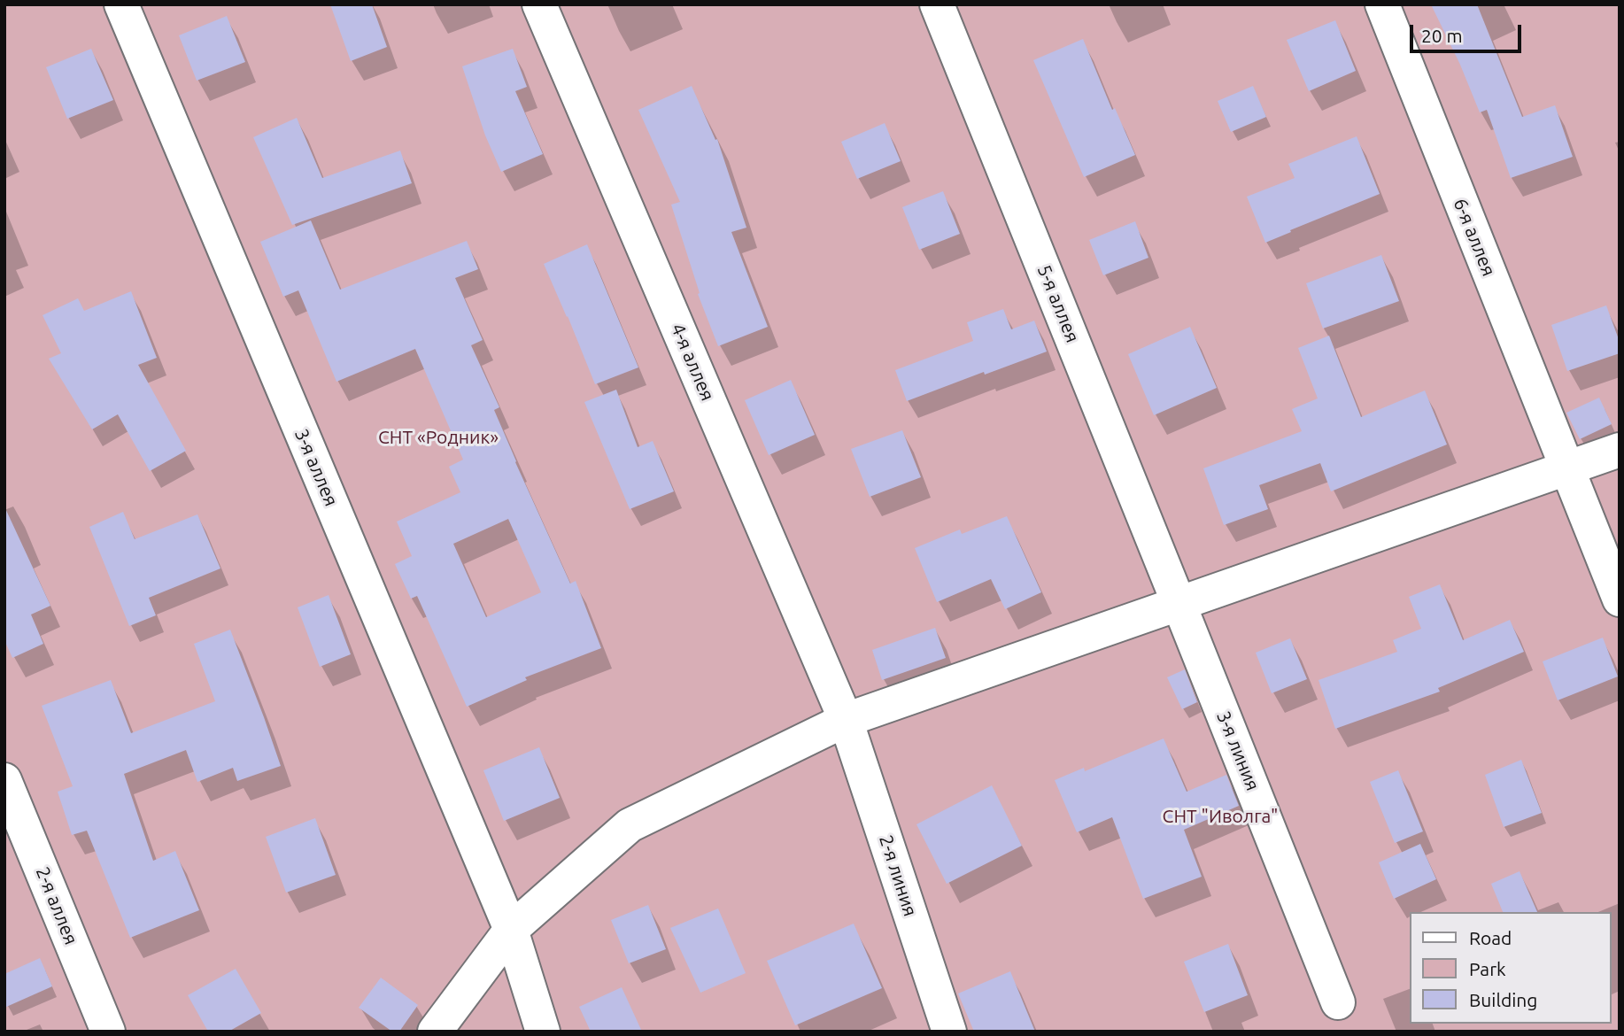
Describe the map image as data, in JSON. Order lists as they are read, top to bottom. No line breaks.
{"streets":{"street":["6-я аллея","5-я аллея","4-я аллея","3-я аллея","3-я линия","2-я линия","2-я аллея"]},"crossings":[["5-я аллея","3-я линия"],["4-я аллея","2-я линия"]],"parks":["СНТ «Родник»","СНТ \"Иволга\""],"legend":["Road","Park","Building"],"scale_bar":"20 m"}
